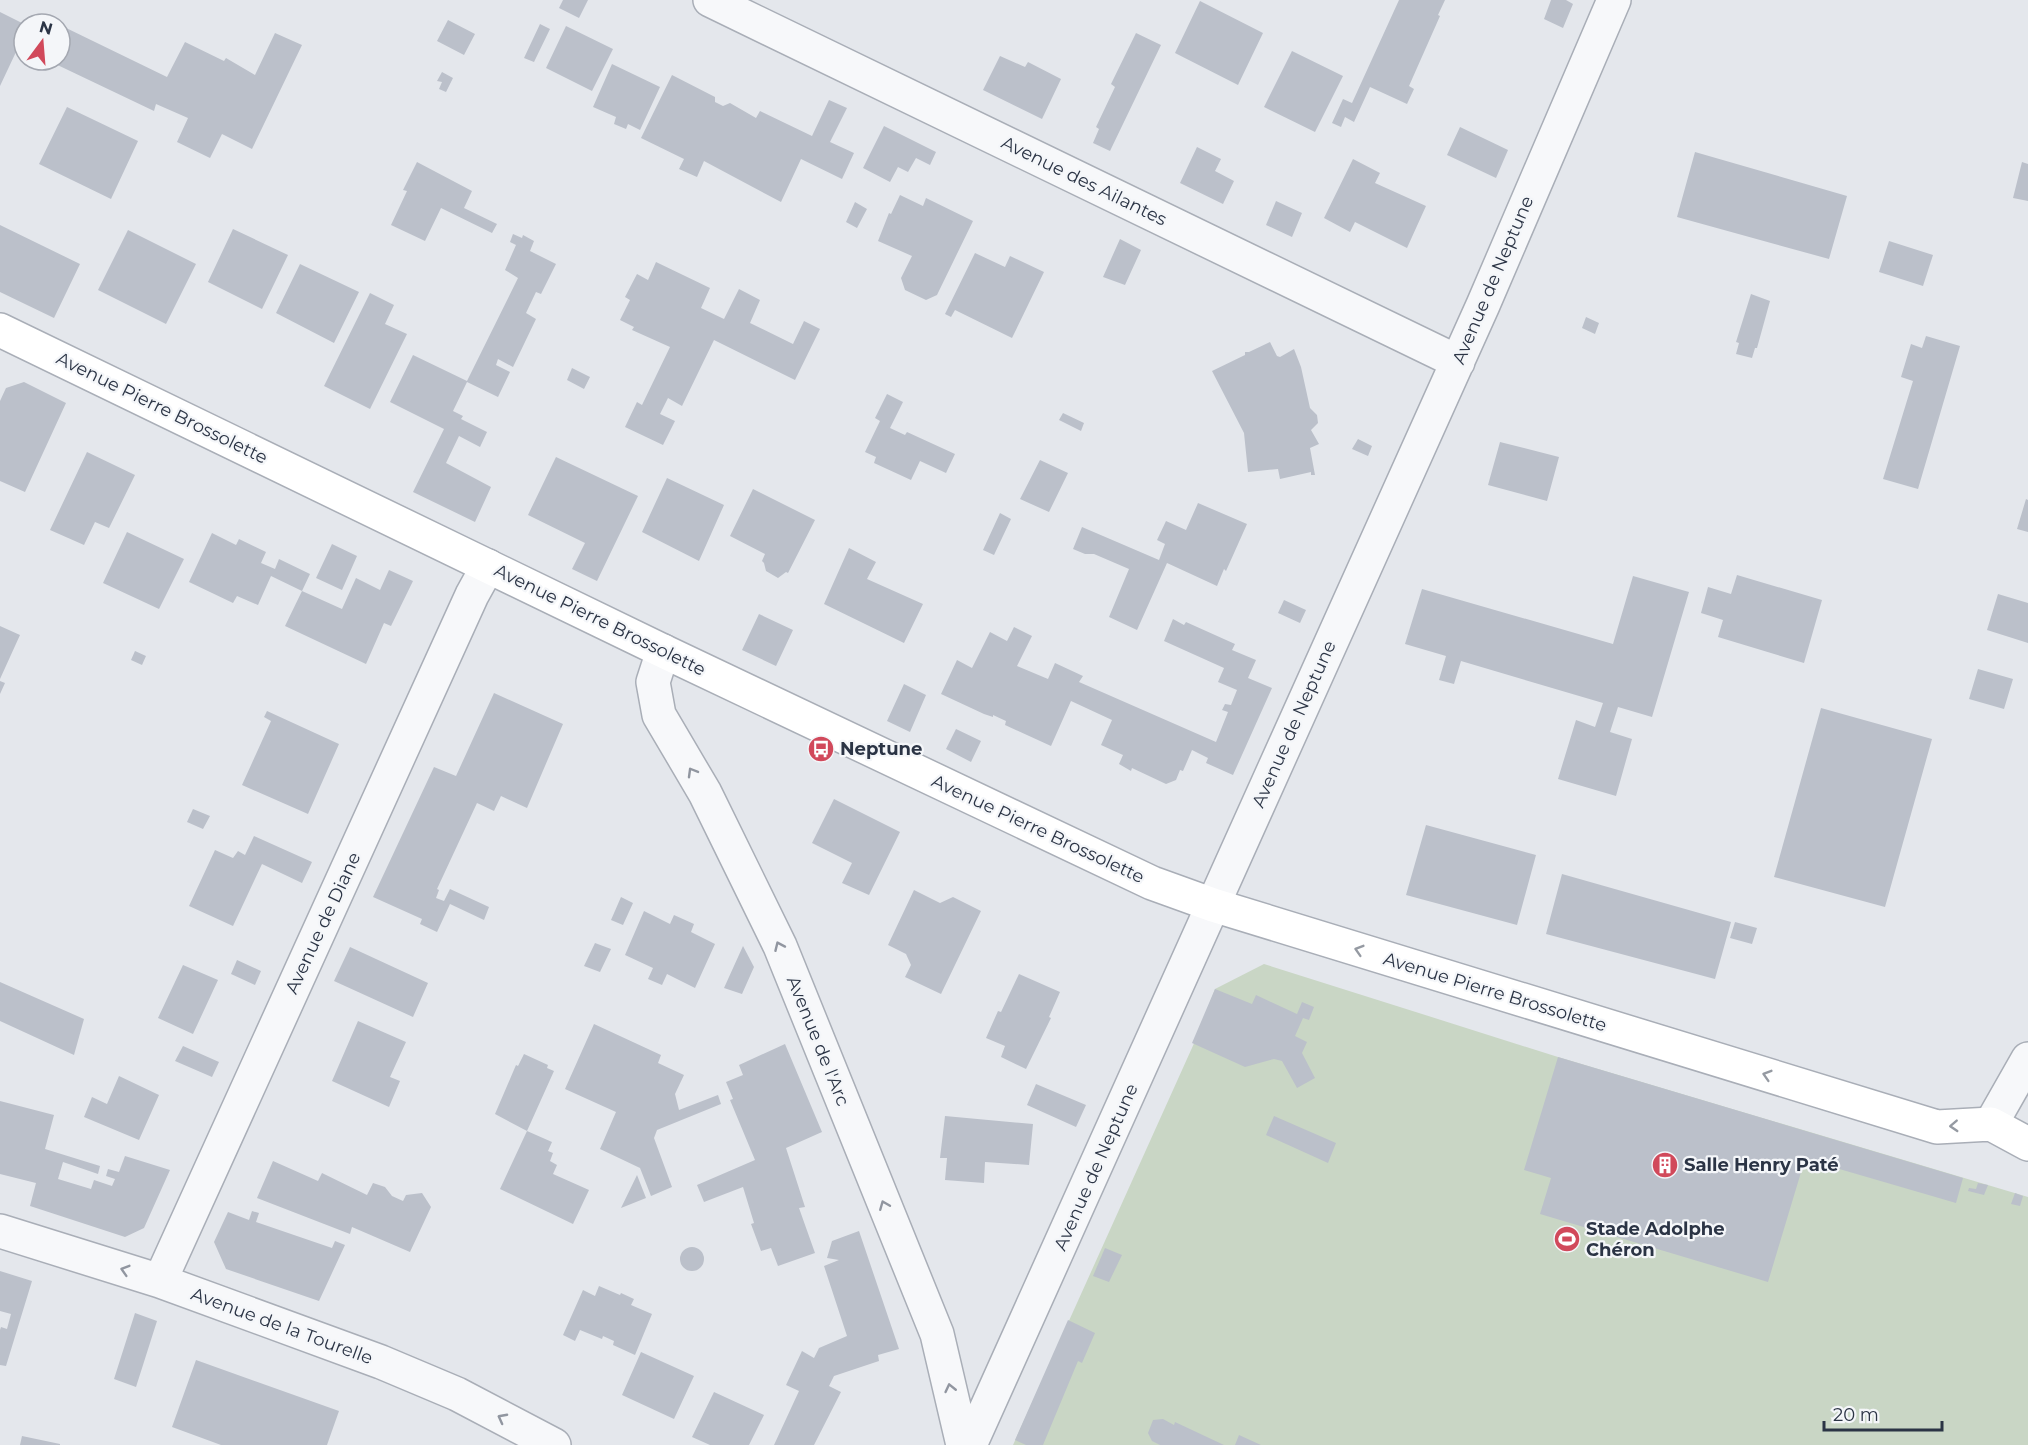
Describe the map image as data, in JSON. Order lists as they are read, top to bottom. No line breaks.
{"streets":{"street":["Avenue des Ailantes","Avenue de Neptune","Avenue Pierre Brossolette","Avenue de Diane","Avenue de l'Arc","Avenue de la Tourelle"]},"crossings":[["Avenue des Ailantes","Avenue de Neptune"],["Avenue de Neptune","Avenue Pierre Brossolette"],["Avenue Pierre Brossolette","Avenue de Diane"],["Avenue Pierre Brossolette","Avenue de l'Arc"],["Avenue de Diane","Avenue de la Tourelle"]],"one_way":["Avenue Pierre Brossolette","Avenue de l'Arc","Avenue de la Tourelle"],"places":{"bus stop":["Neptune"],"building":["Salle Henry Paté"],"sports":["Stade Adolphe Chéron"]},"scale_bar":"20 m","north":"top"}
